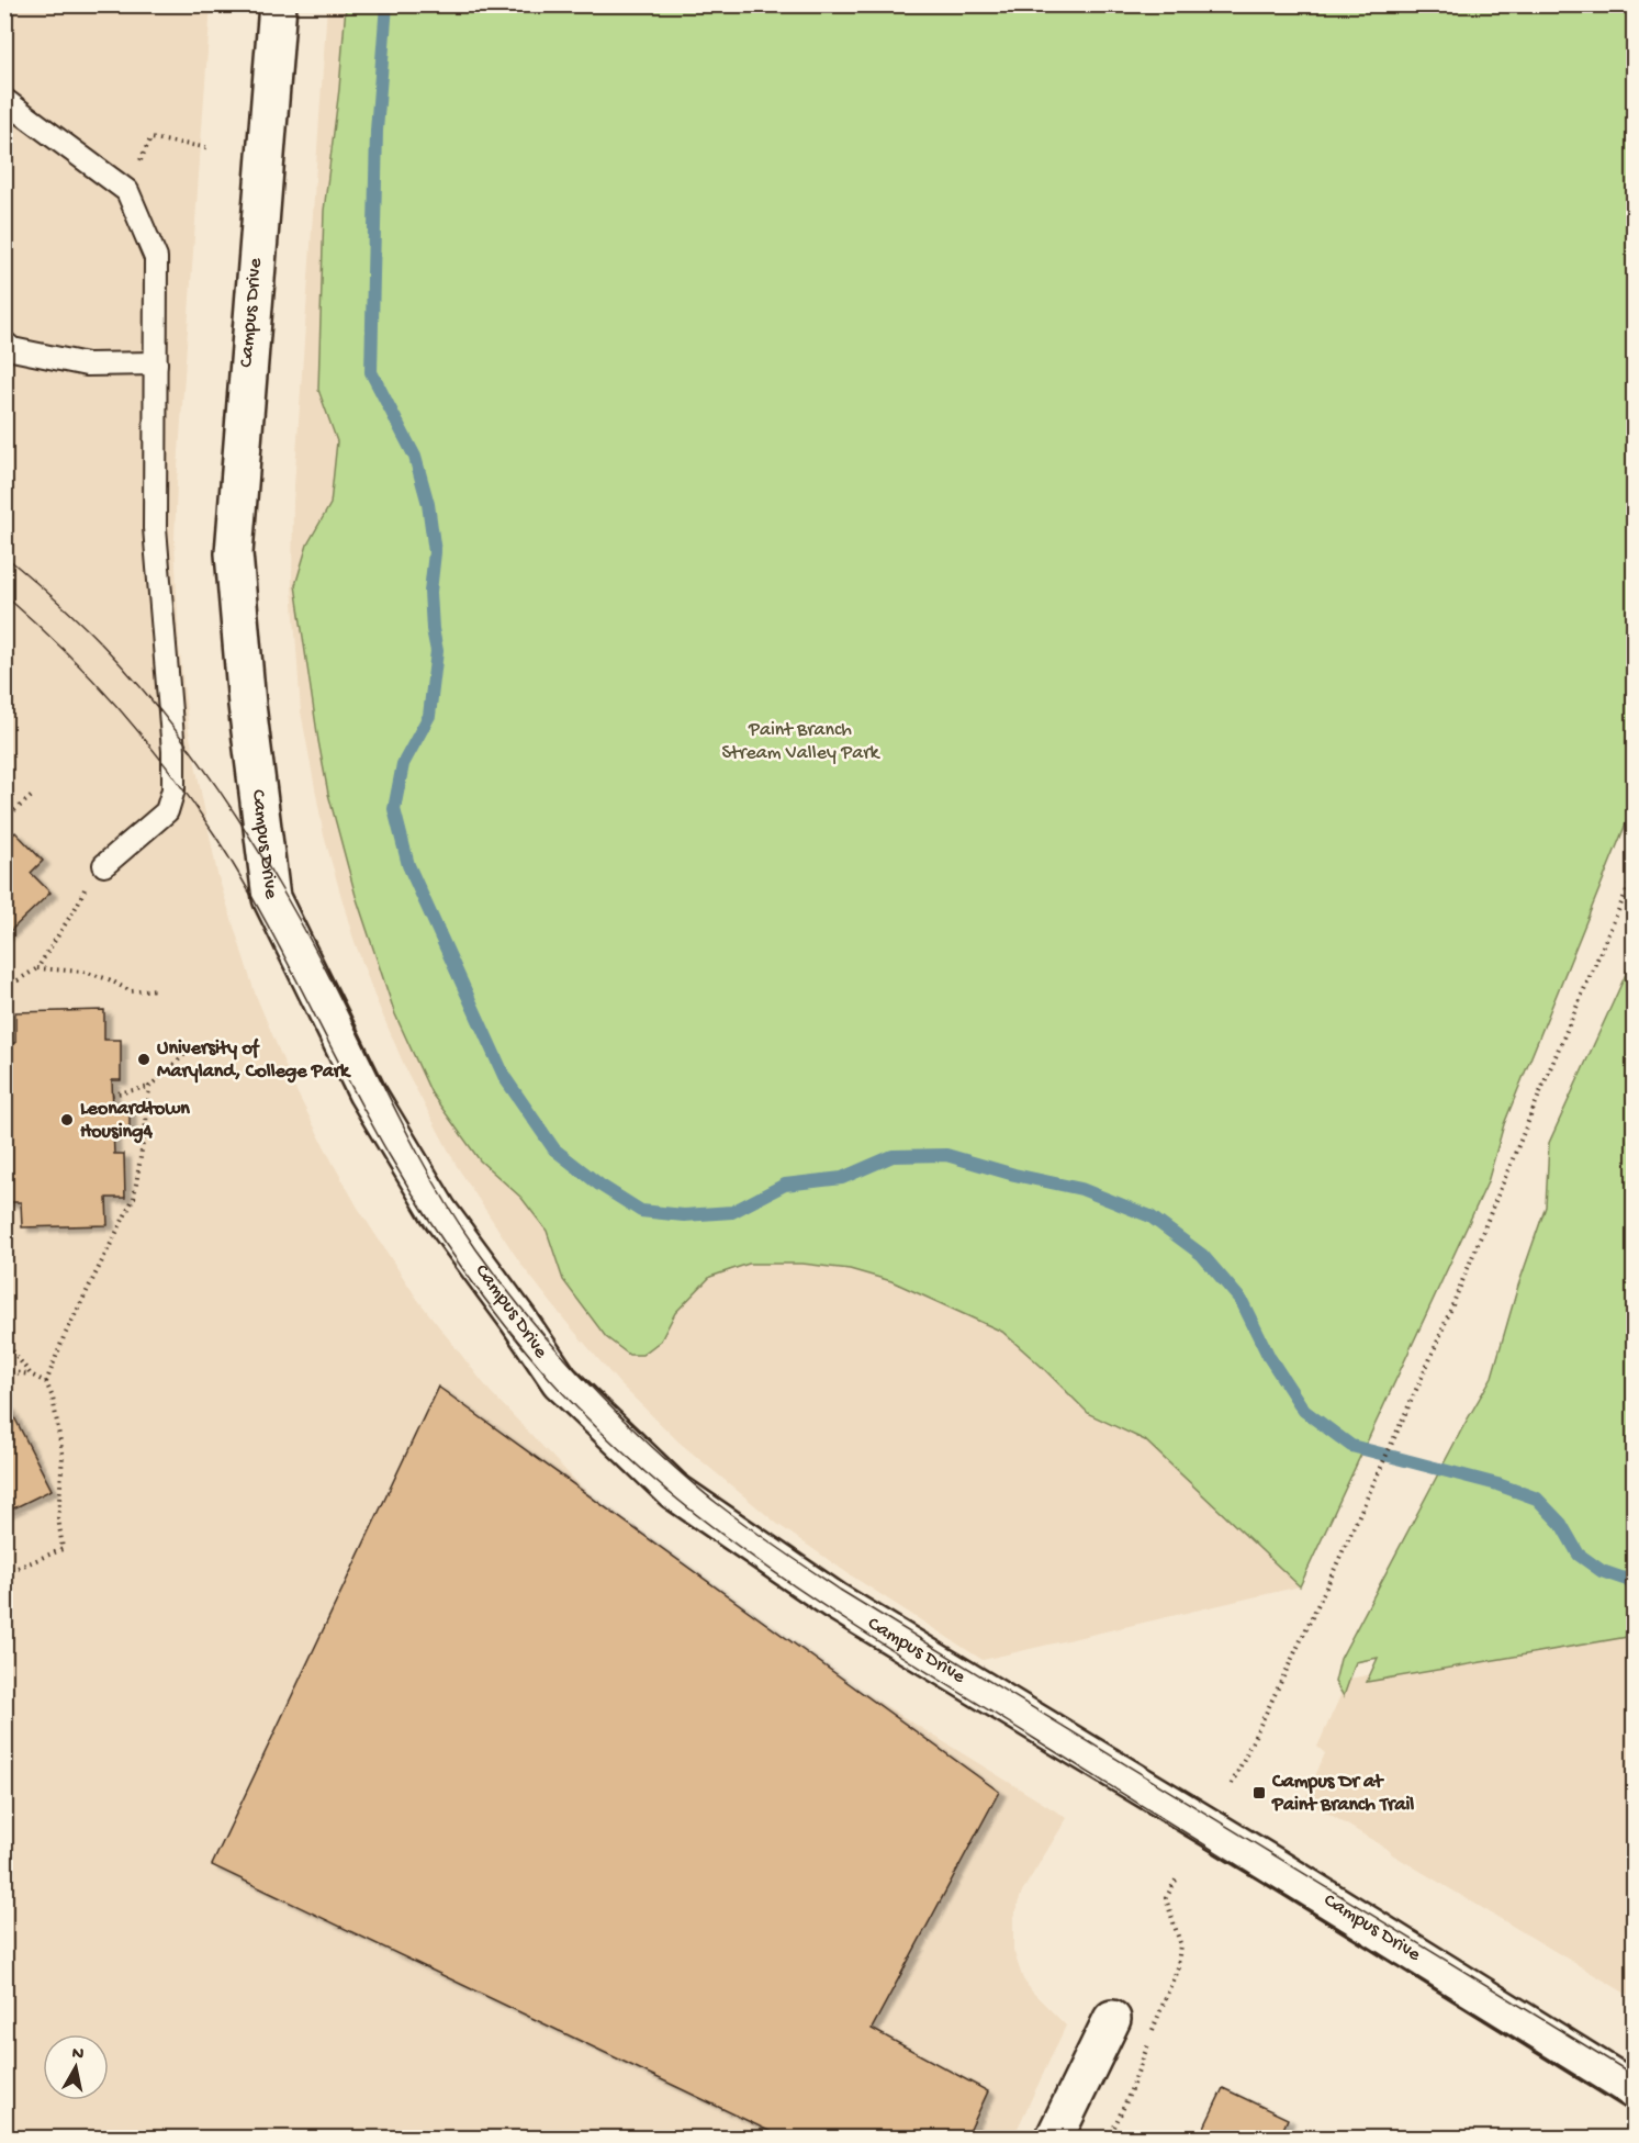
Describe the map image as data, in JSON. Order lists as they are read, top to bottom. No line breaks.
{"streets":{"main road":["Campus Drive"]},"parks":["Paint Branch Stream Valley Park"],"places":{"other":["University of Maryland, College Park","Leonardtown Housing4"],"transit":["Campus Dr at Paint Branch Trail"]},"north":"top"}
